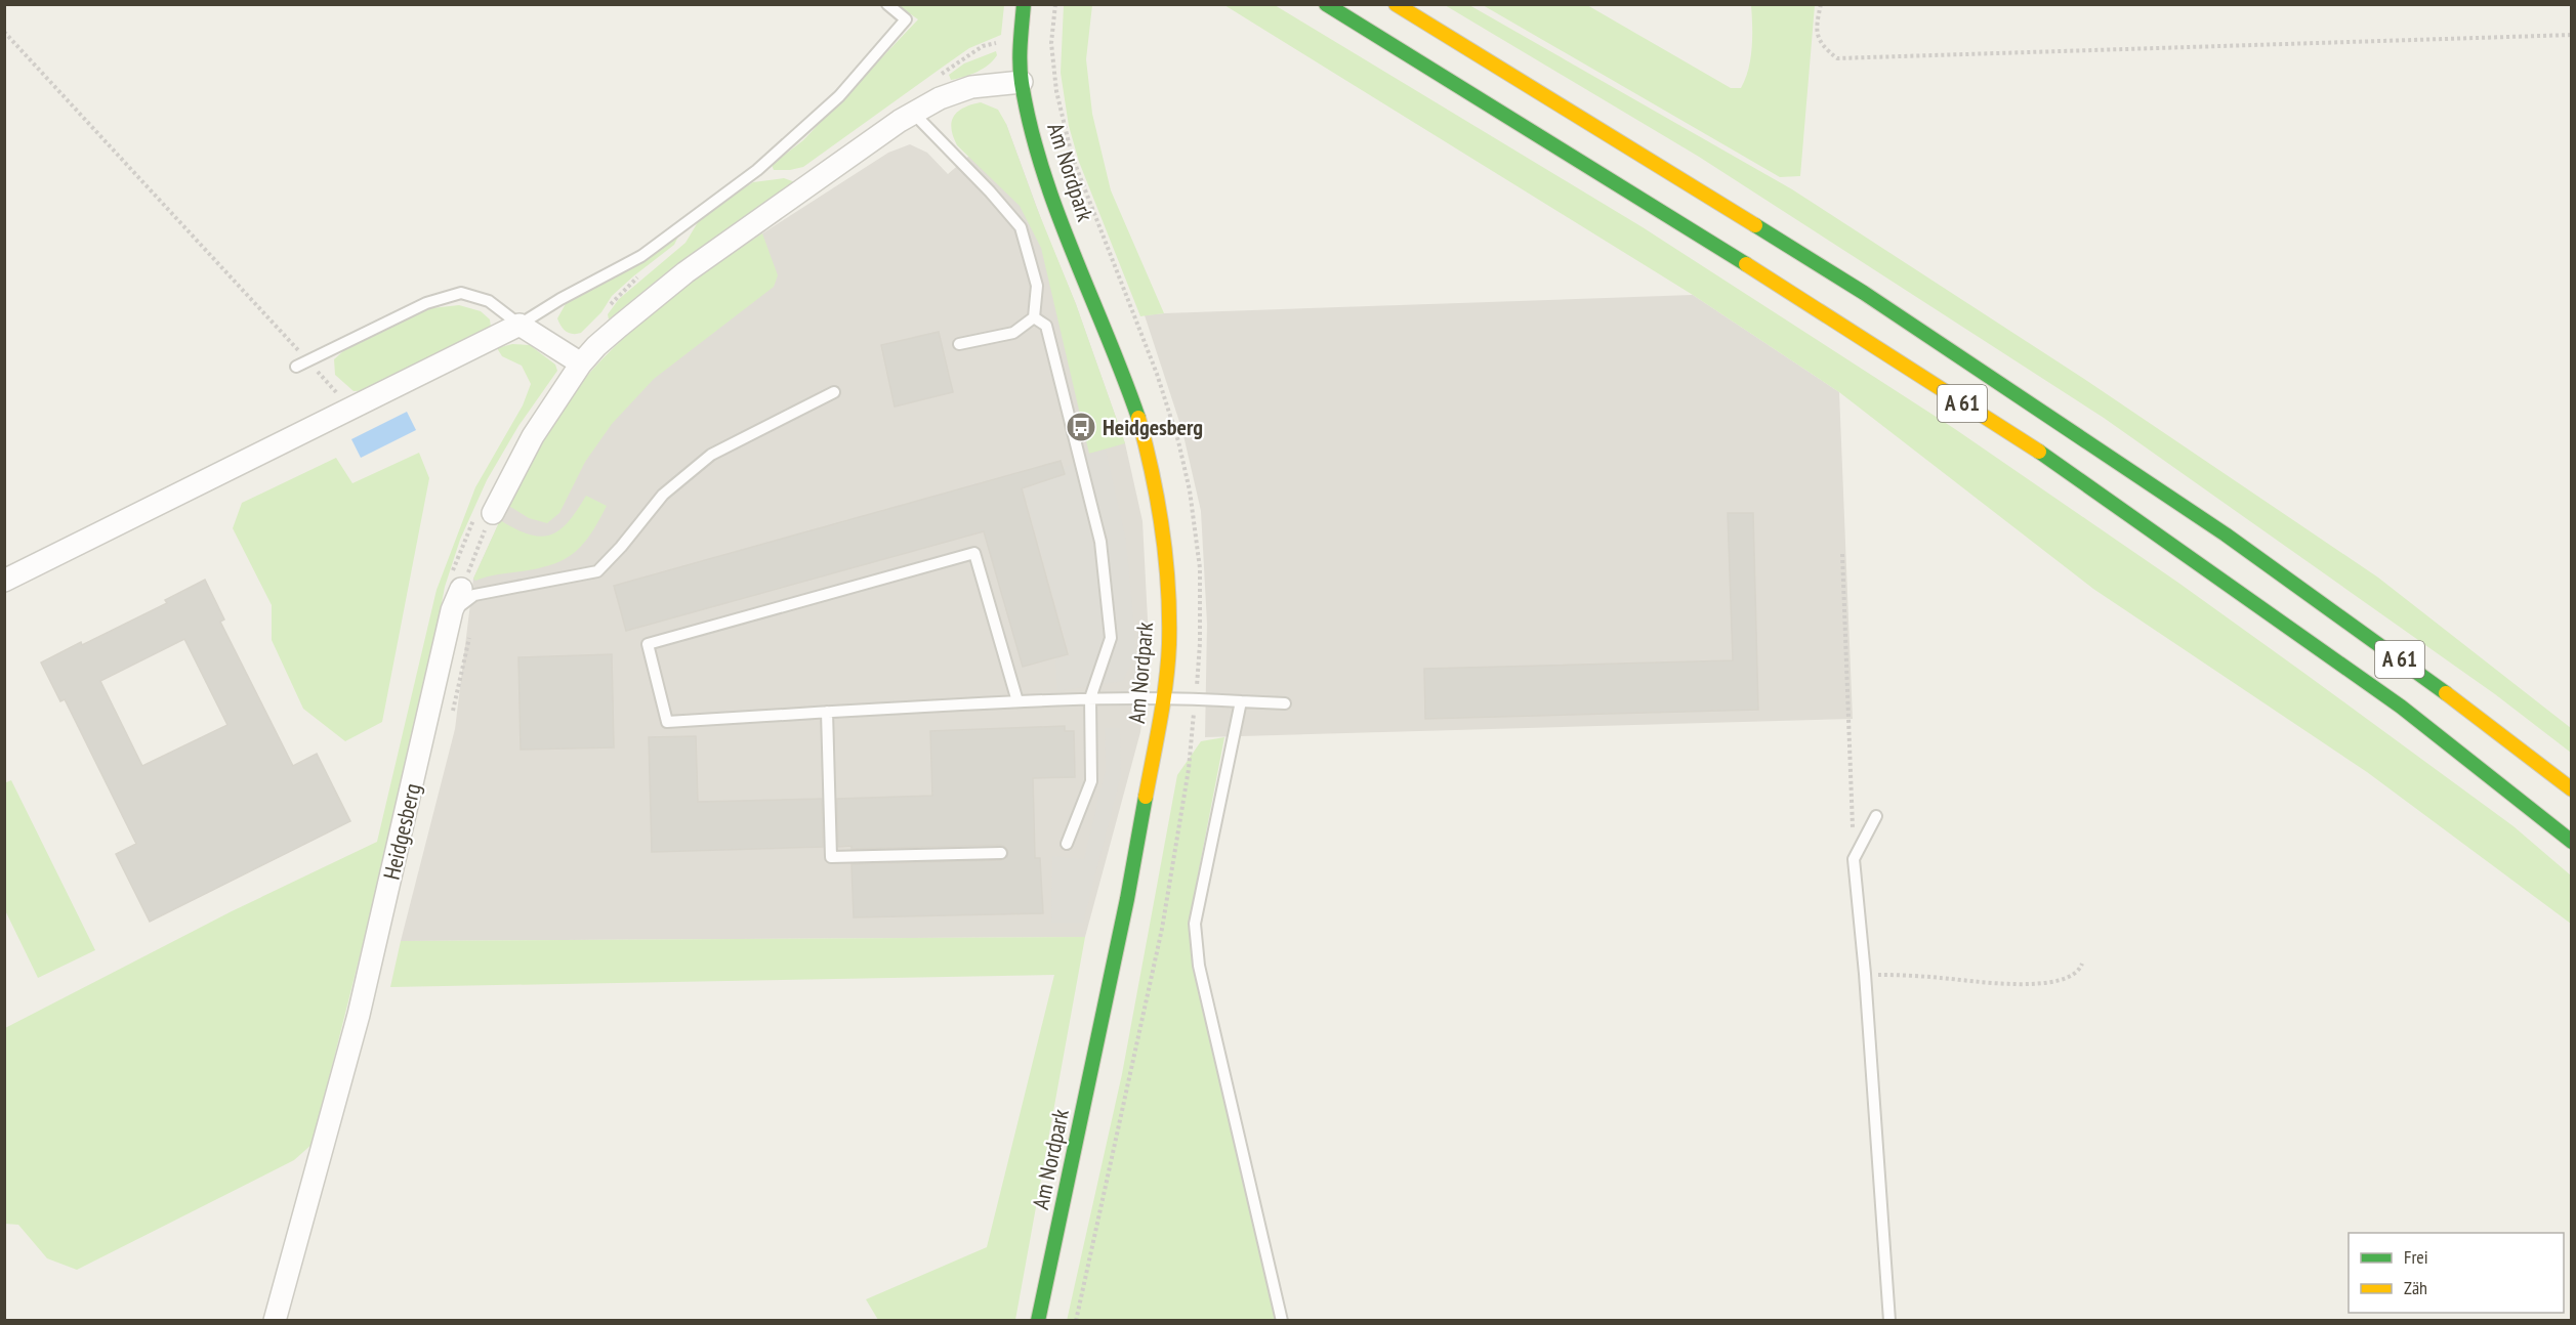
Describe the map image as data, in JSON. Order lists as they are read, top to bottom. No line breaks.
{"streets":{"main road":["Am Nordpark","A 61"],"street":["Heidgesberg"]},"places":{"bus stop":["Heidgesberg"]},"legend":["Frei","Zäh"]}
